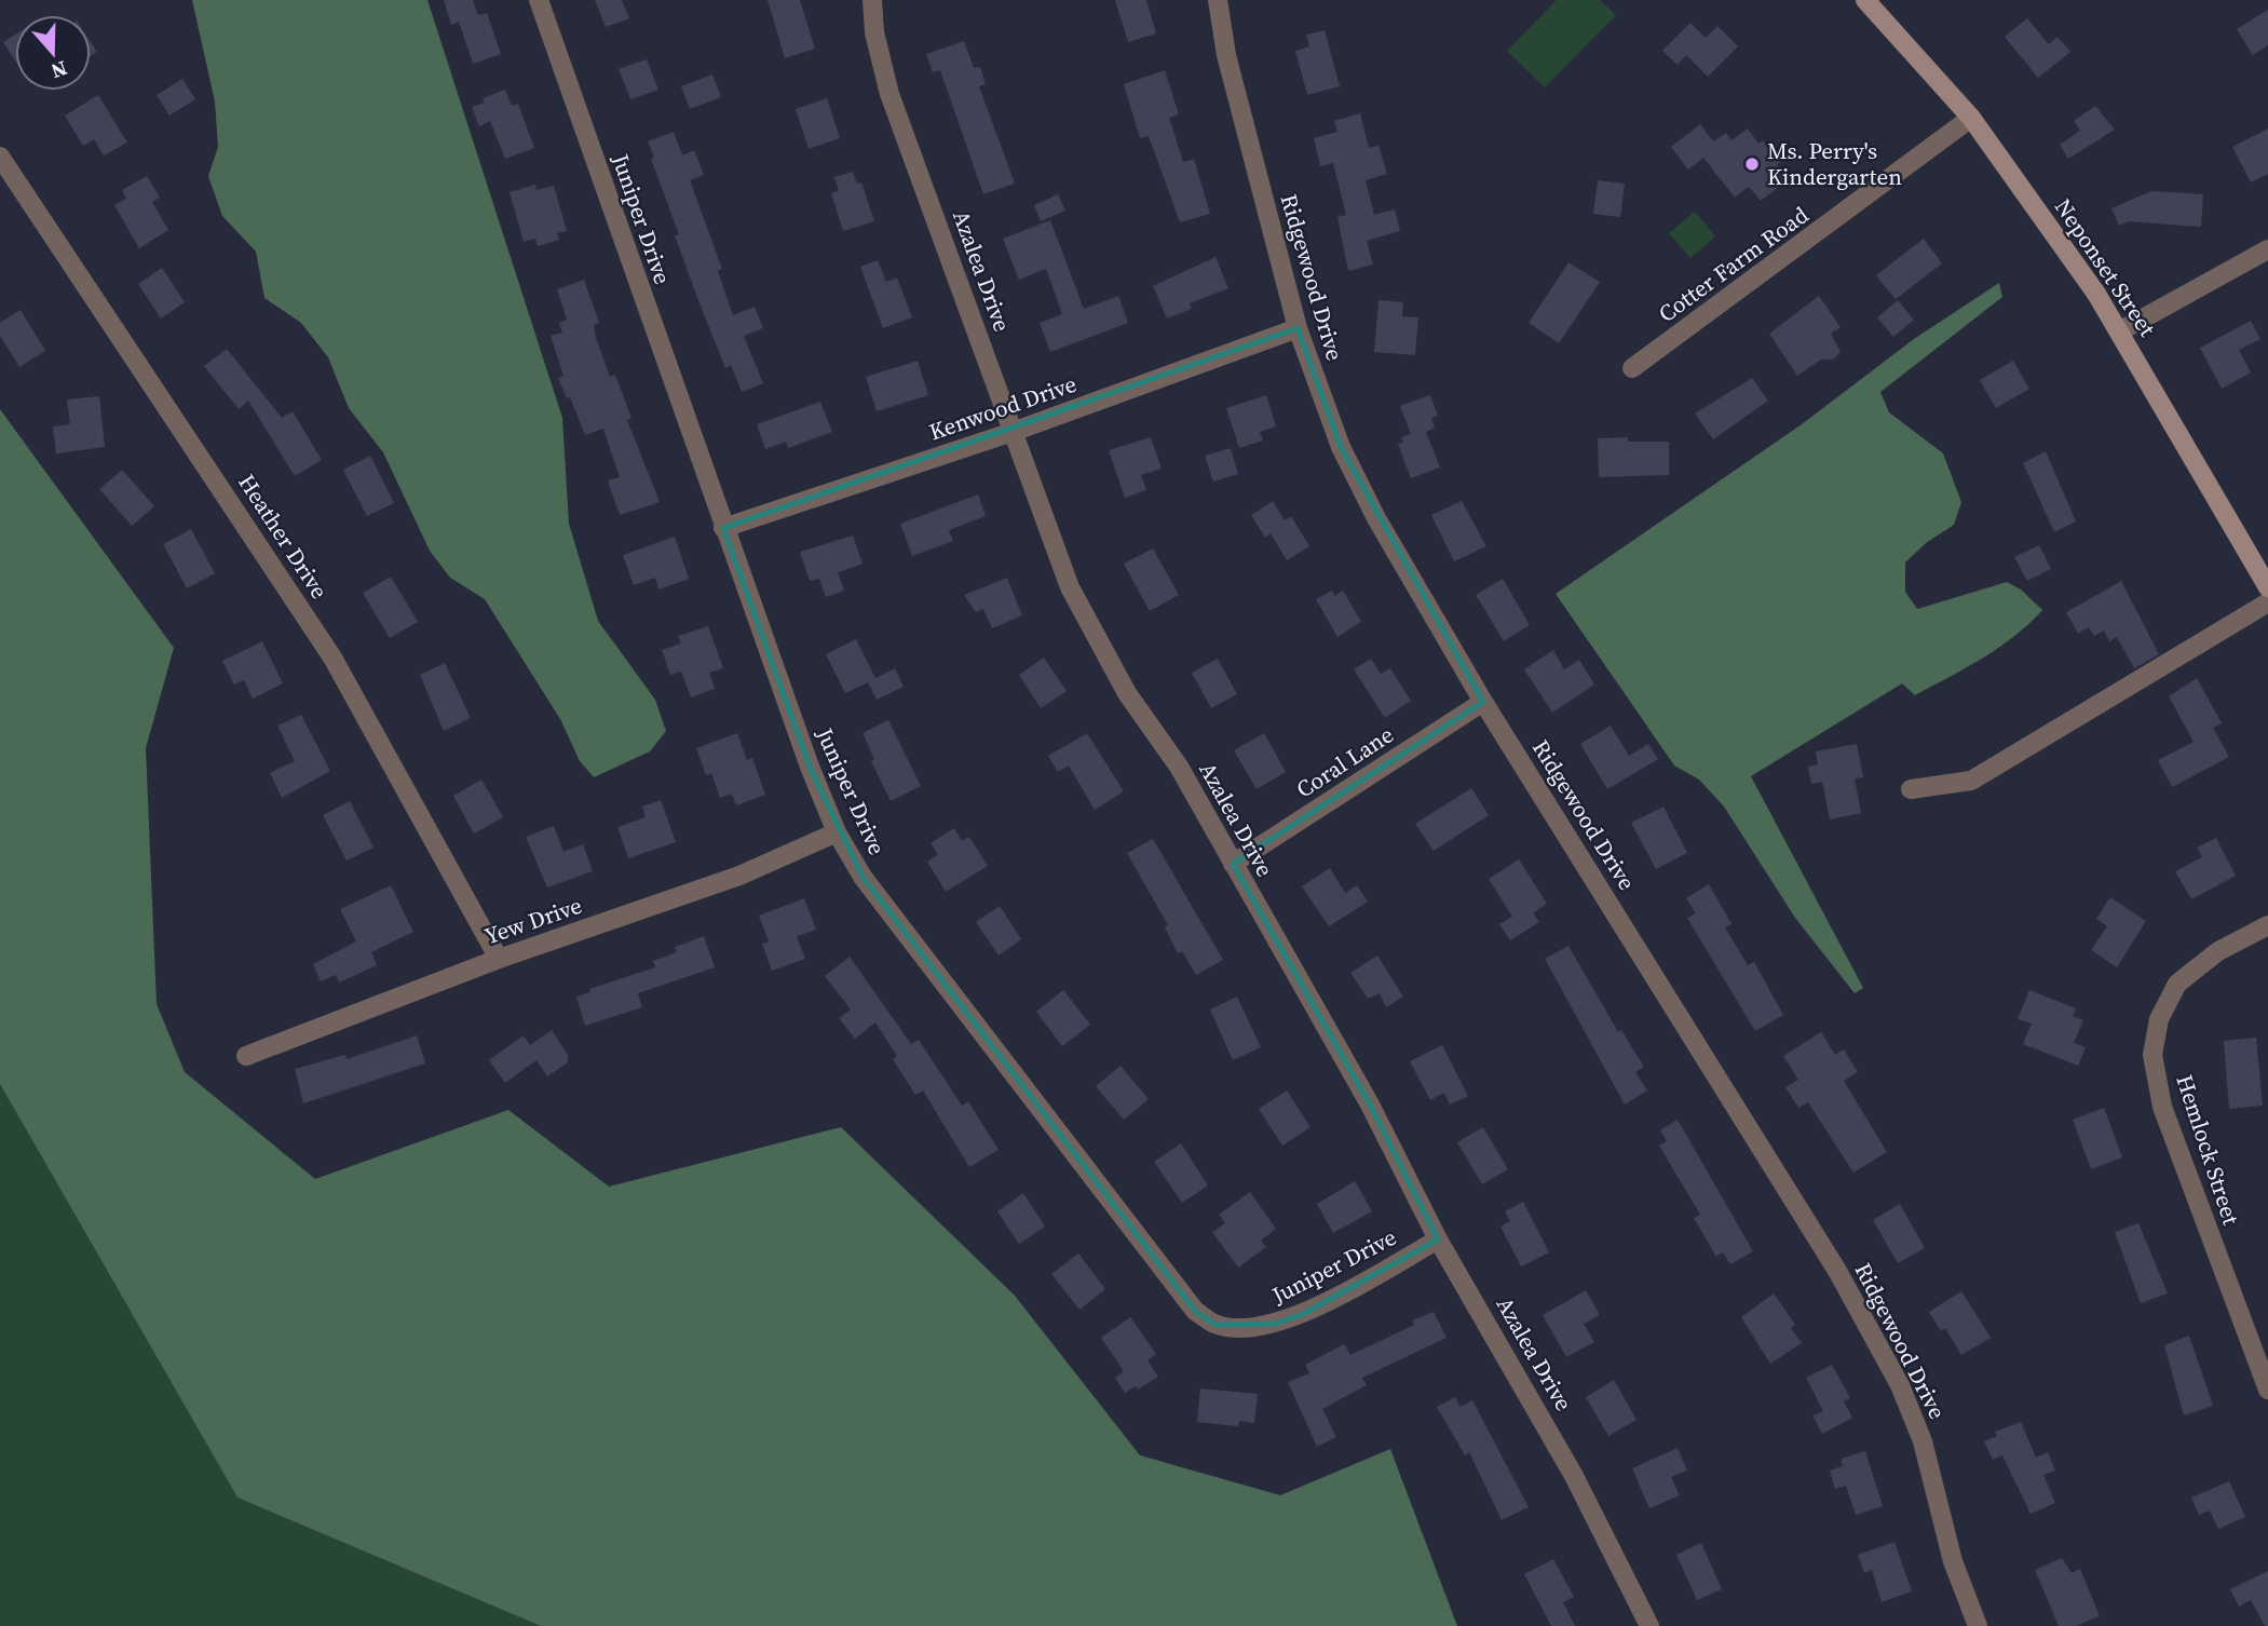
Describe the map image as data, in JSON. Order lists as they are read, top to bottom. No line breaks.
{"streets":{"main road":["Neponset Street"],"street":["Juniper Drive","Cotter Farm Road","Azalea Drive","Ridgewood Drive","Kenwood Drive","Heather Drive","Coral Lane","Yew Drive","Hemlock Street"]},"crossings":[["Juniper Drive","Azalea Drive"],["Juniper Drive","Kenwood Drive"],["Juniper Drive","Yew Drive"],["Cotter Farm Road","Neponset Street"],["Azalea Drive","Kenwood Drive"],["Azalea Drive","Coral Lane"],["Ridgewood Drive","Kenwood Drive"],["Ridgewood Drive","Coral Lane"],["Heather Drive","Yew Drive"]],"places":["Ms. Perry's Kindergarten"],"north":"bottom"}
